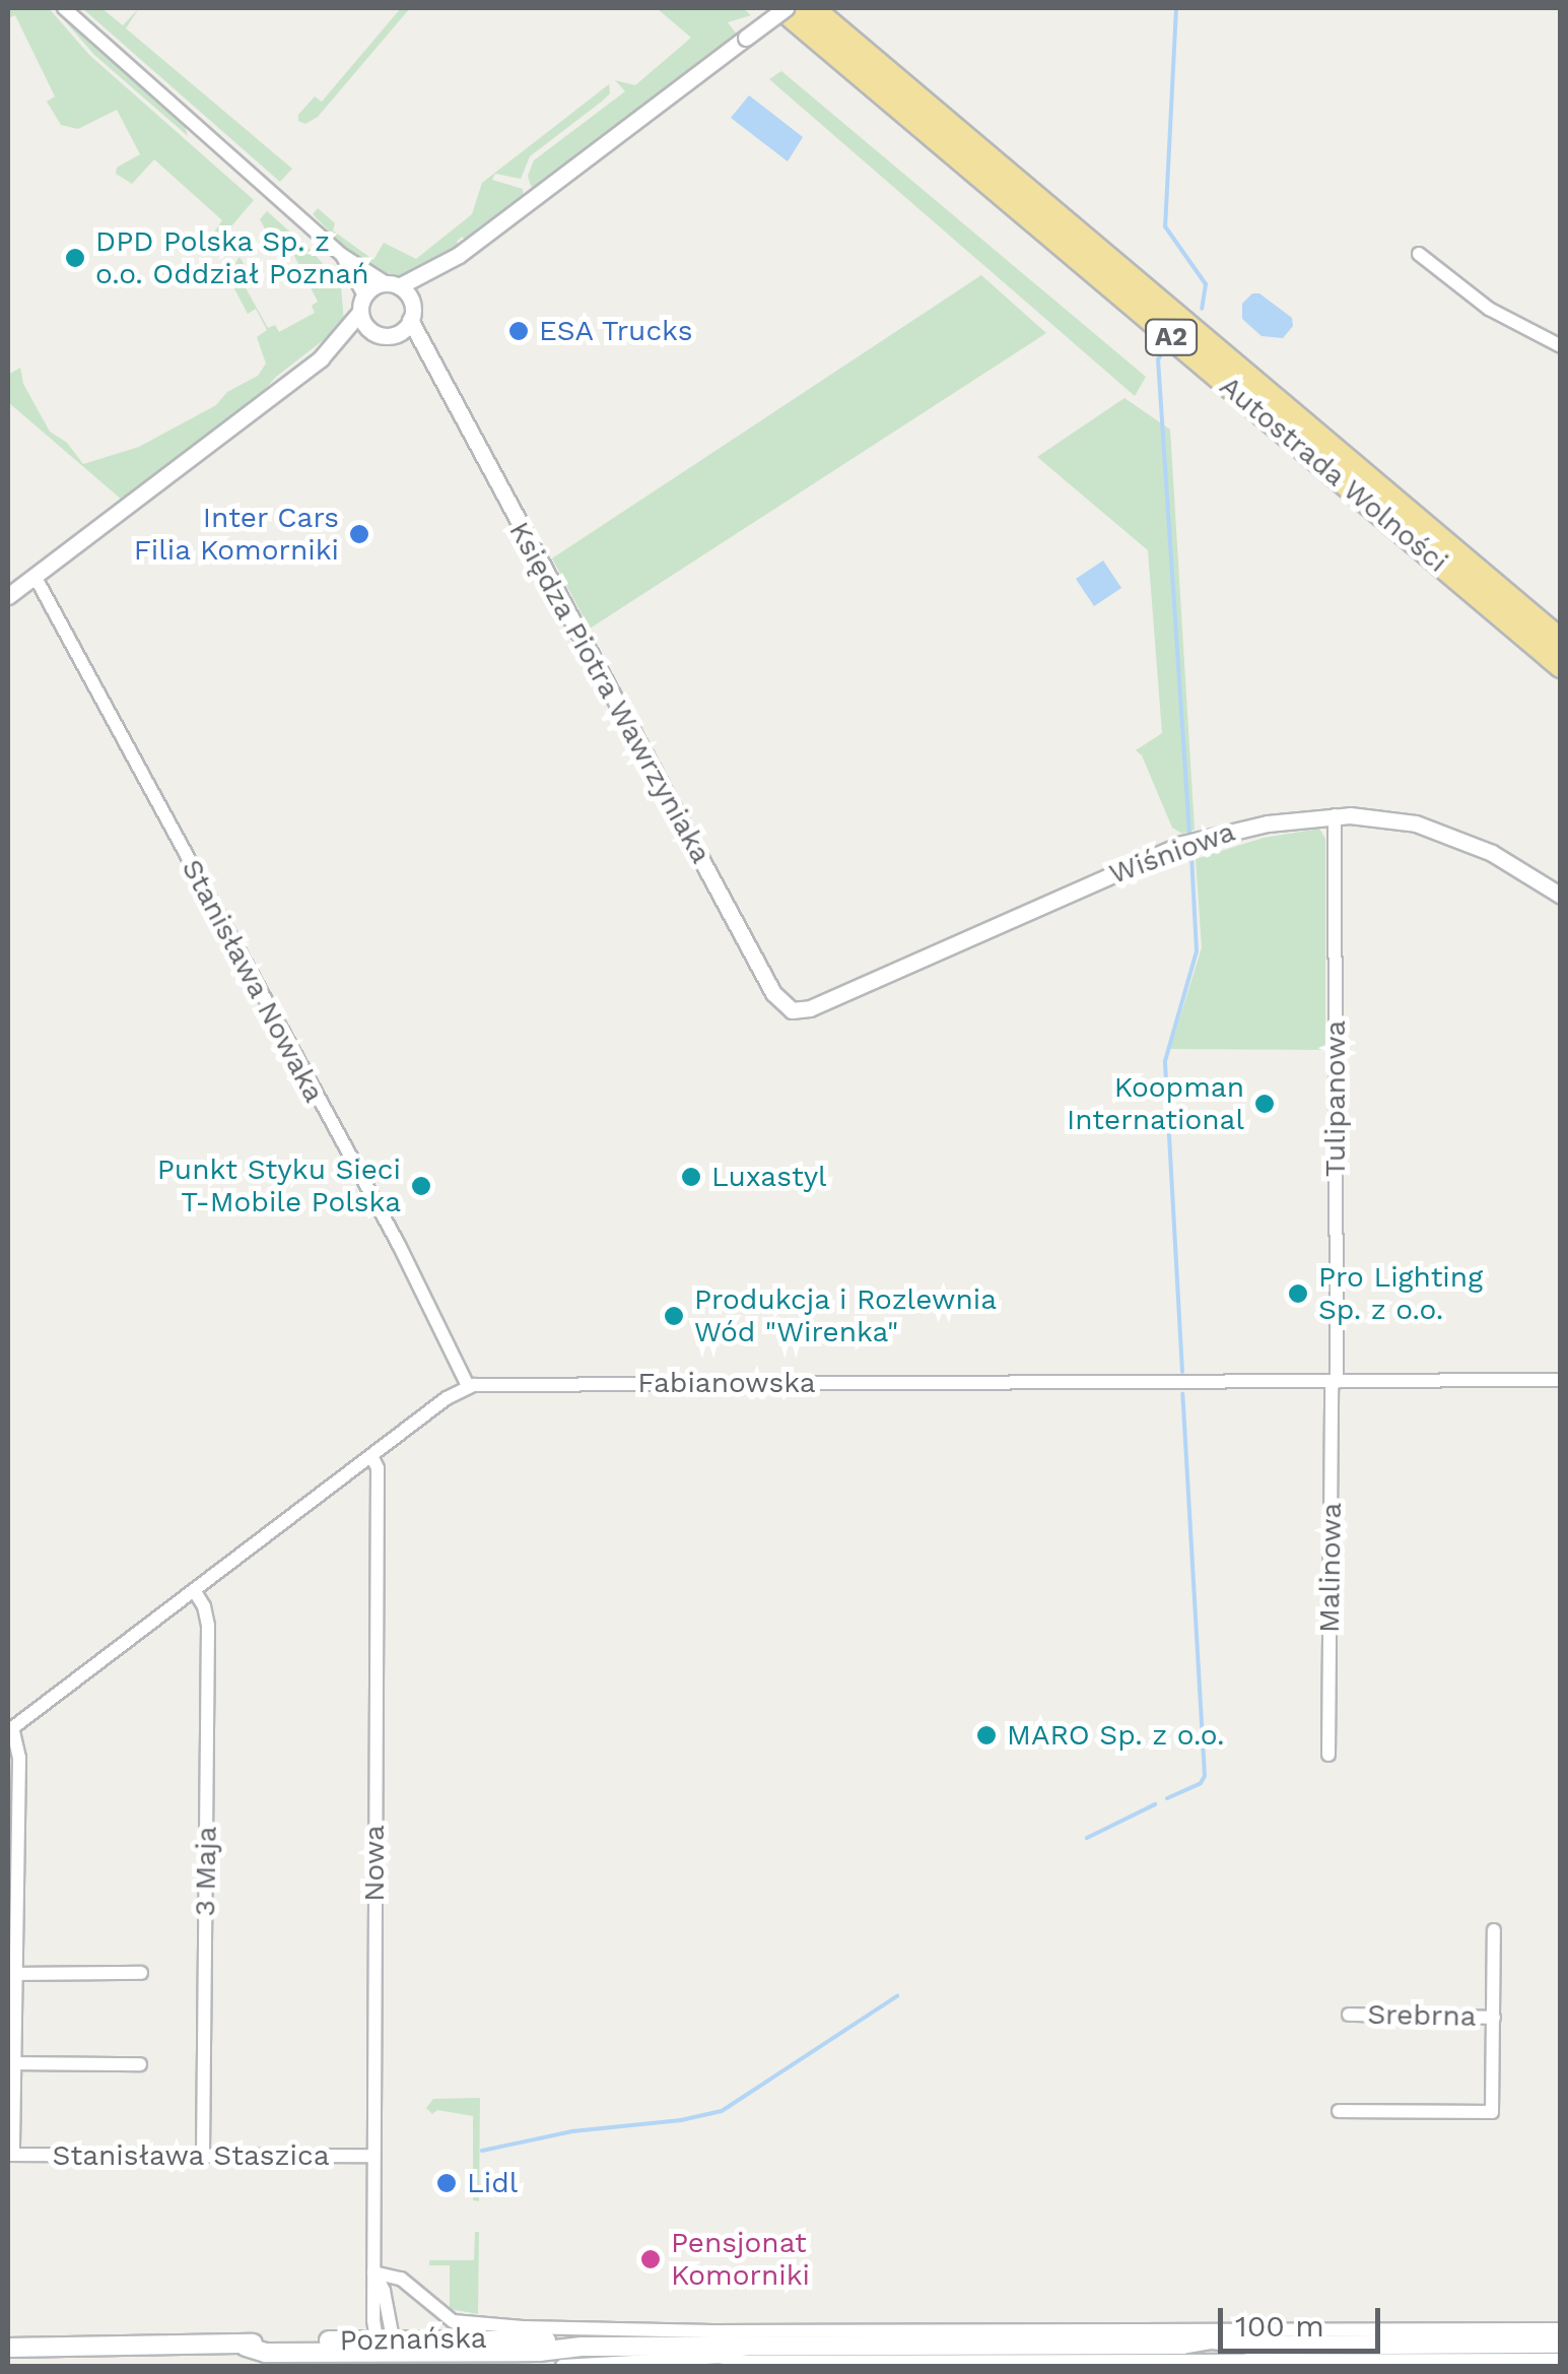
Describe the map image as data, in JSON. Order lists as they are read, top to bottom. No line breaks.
{"streets":{"highway":["A2","Autostrada Wolności"],"main road":["Poznańska"],"street":["Księdza Piotra Wawrzyniaka","Wiśniowa","Stanisława Nowaka","Tulipanowa","Fabianowska","Malinowa","Nowa","3 Maja","Srebrna","Stanisława Staszica"]},"crossings":[["Księdza Piotra Wawrzyniaka","Wiśniowa"],["Wiśniowa","Tulipanowa"],["Stanisława Nowaka","Fabianowska"],["Tulipanowa","Fabianowska"],["Tulipanowa","Malinowa"],["Fabianowska","Malinowa"],["Nowa","Stanisława Staszica"],["Nowa","Poznańska"],["3 Maja","Stanisława Staszica"]],"places":["DPD Polska Sp. z o.o. Oddział Poznań","ESA Trucks","Inter Cars Filia Komorniki","Koopman International","Luxastyl","Punkt Styku Sieci T-Mobile Polska","Pro Lighting Sp. z o.o.","Produkcja i Rozlewnia Wód \"Wirenka\"","MARO Sp. z o.o.","Lidl","Pensjonat Komorniki"],"scale_bar":"100 m"}
